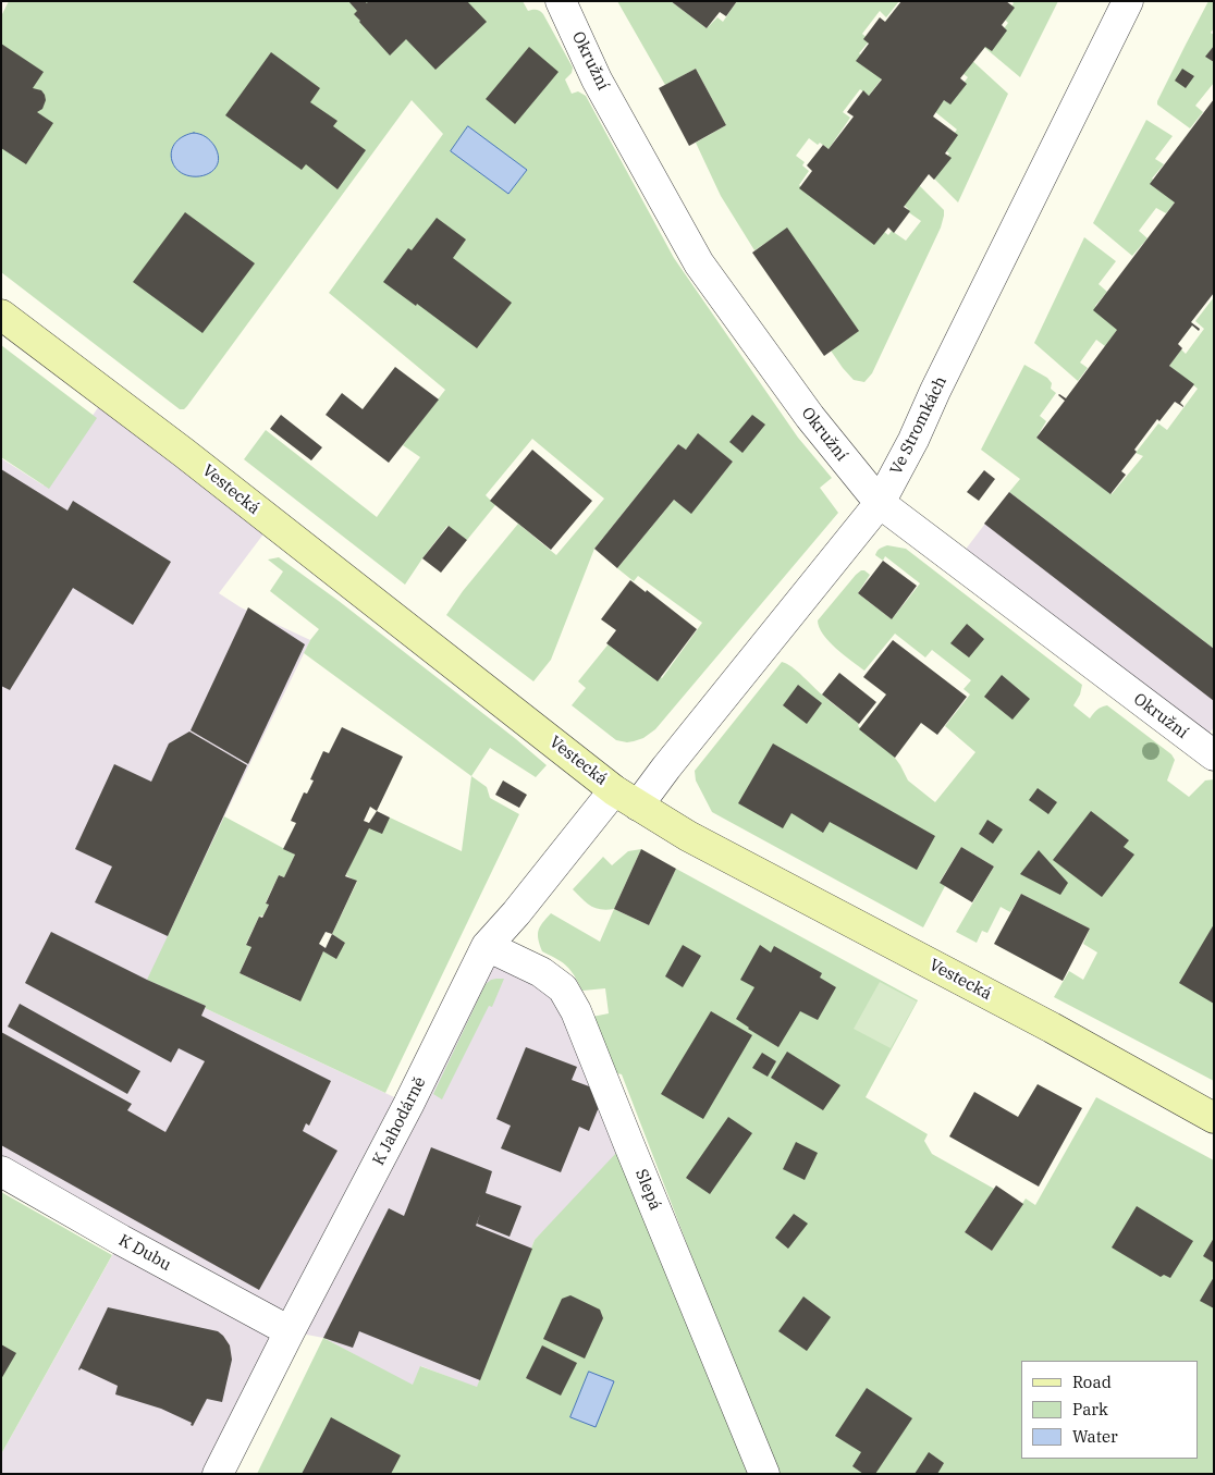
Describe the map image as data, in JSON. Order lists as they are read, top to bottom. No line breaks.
{"streets":{"street":["Okružní","Ve Stromkách","Vestecká","K Jahodárně","Slepá","K Dubu"]},"crossings":[["Okružní","Ve Stromkách"],["Ve Stromkách","Vestecká"],["Ve Stromkách","K Jahodárně"],["Vestecká","K Jahodárně"],["K Jahodárně","Slepá"],["K Jahodárně","K Dubu"]],"legend":["Road","Park","Water"]}
